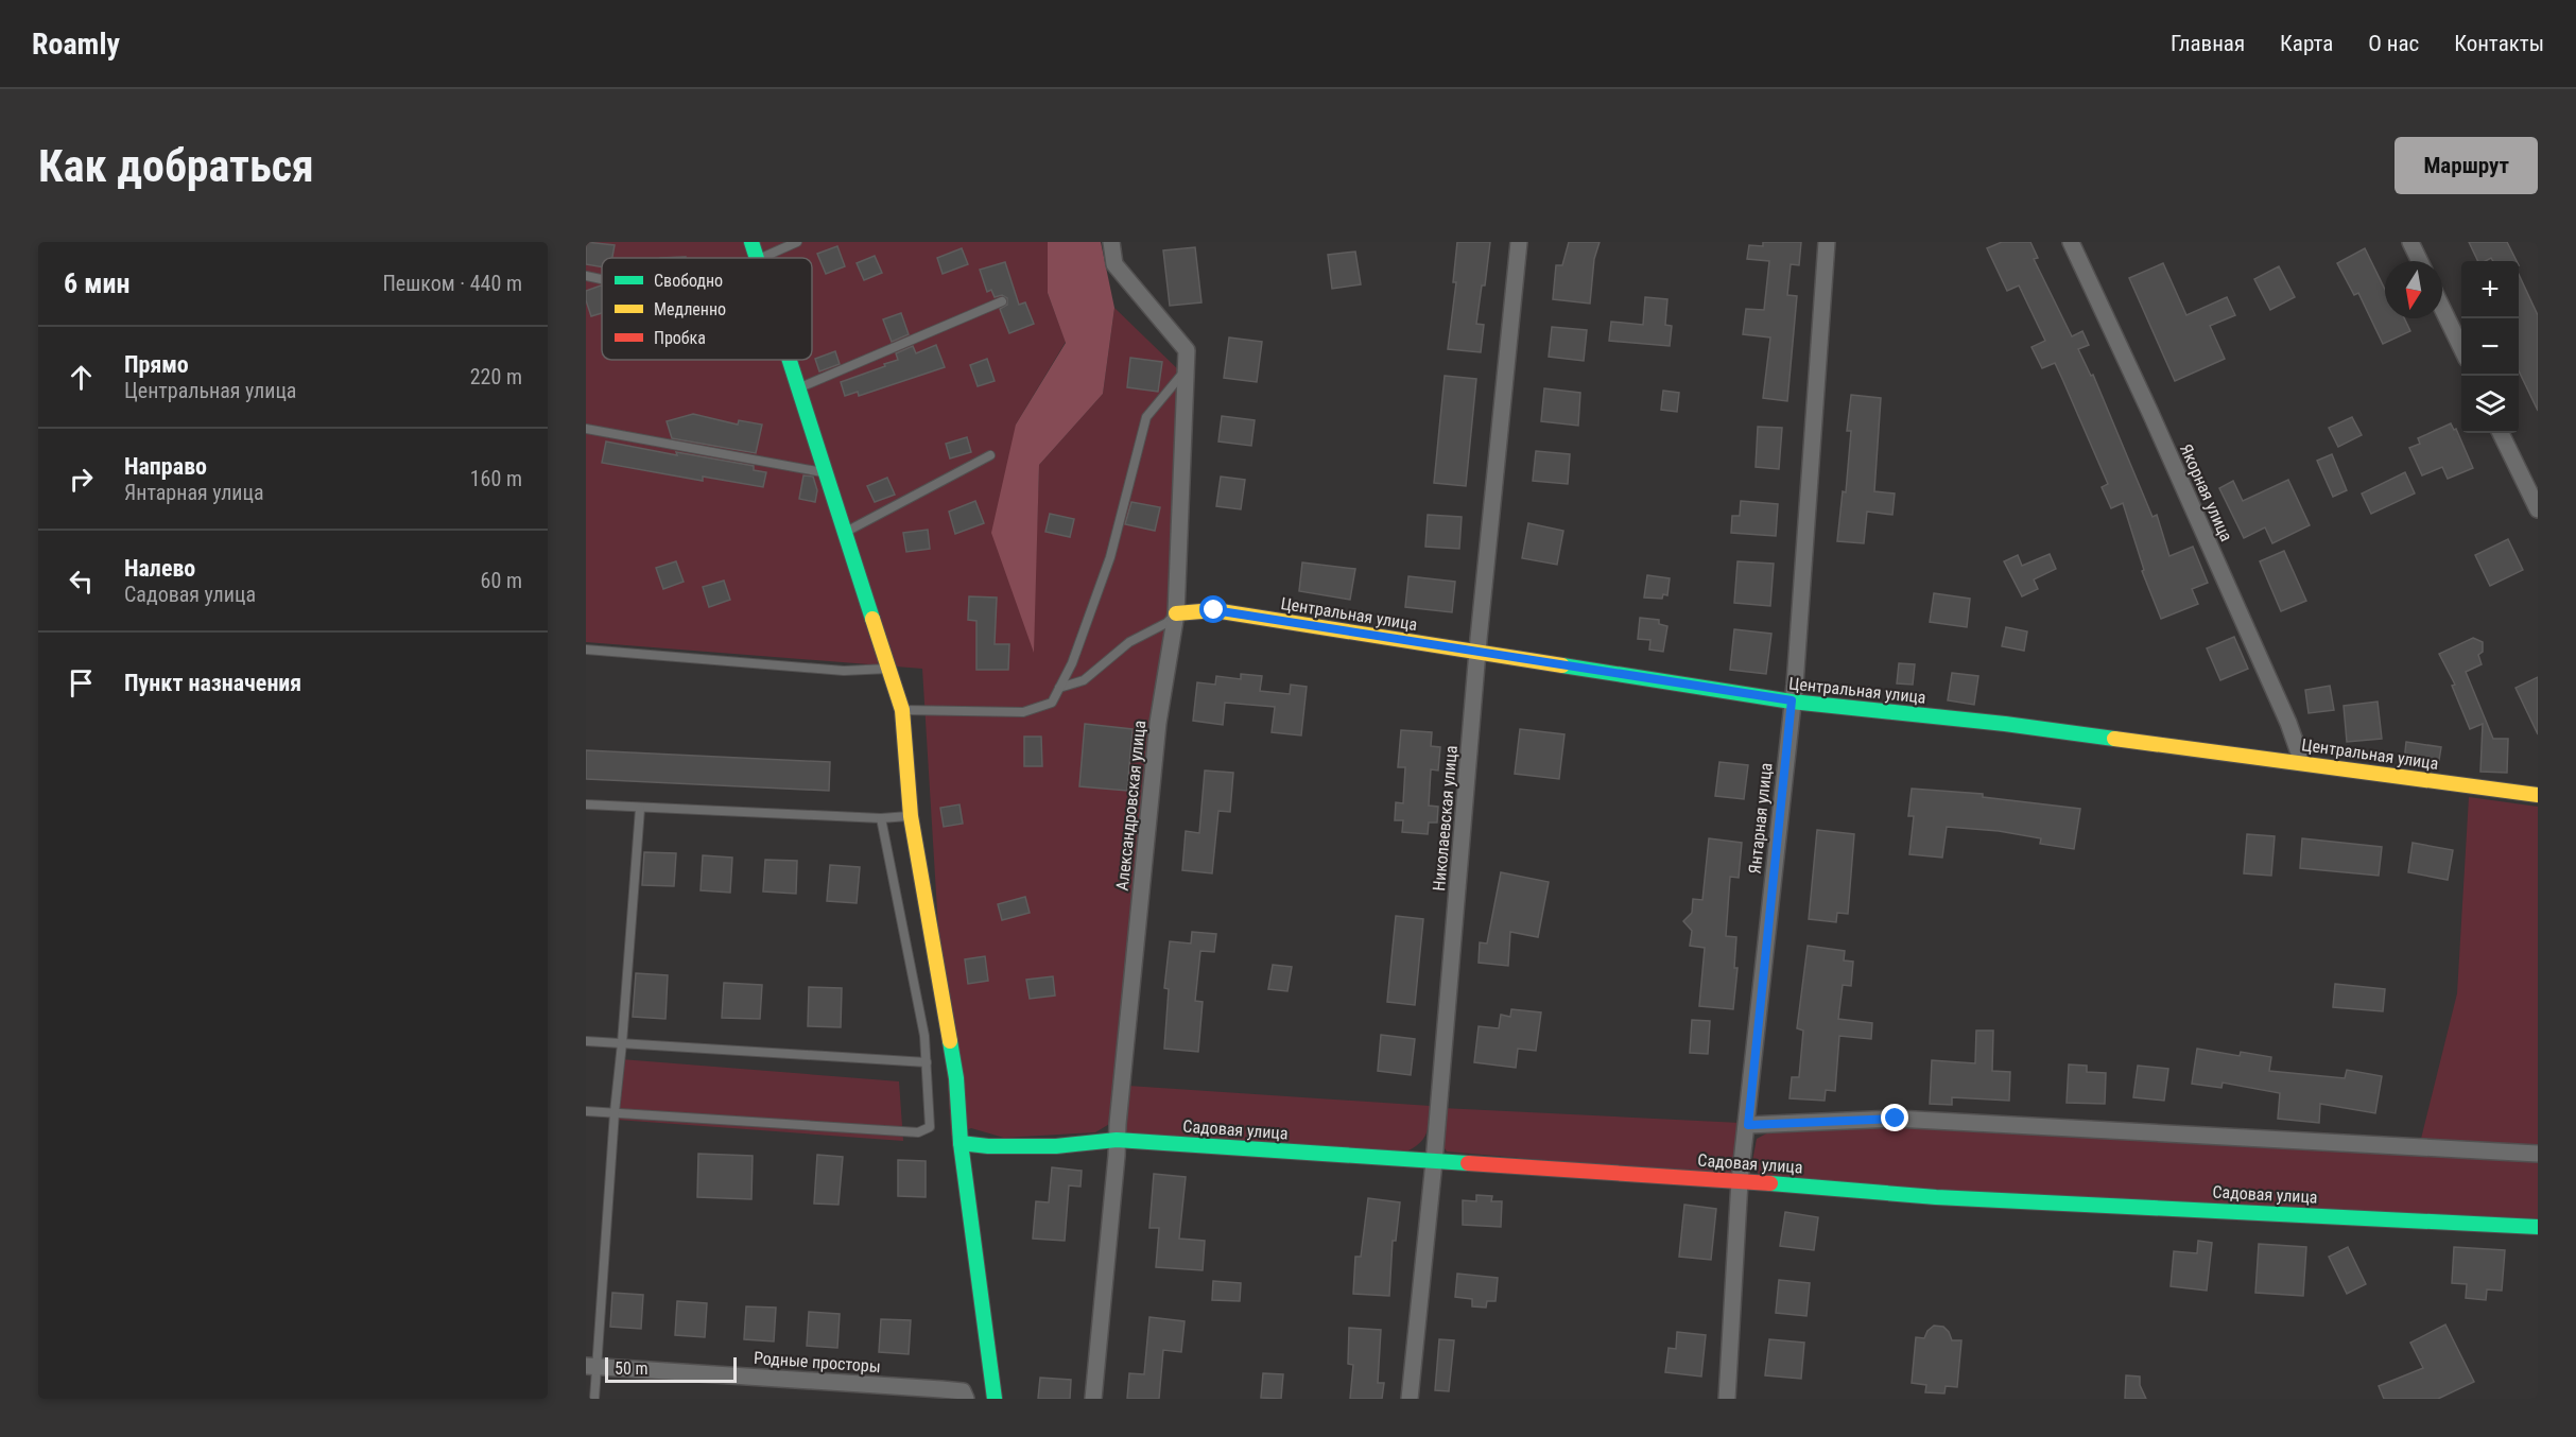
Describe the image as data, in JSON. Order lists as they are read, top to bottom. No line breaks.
{"streets":{"street":["Якорная улица","Центральная улица","Александровская улица","Николаевская улица","Янтарная улица","Садовая улица","Родные просторы"]},"crossings":[["Якорная улица","Центральная улица"],["Центральная улица","Александровская улица"],["Центральная улица","Николаевская улица"],["Центральная улица","Янтарная улица"],["Александровская улица","Садовая улица"],["Николаевская улица","Садовая улица"],["Янтарная улица","Садовая улица"]],"legend":["Свободно","Медленно","Пробка"],"scale_bar":"50 m","north":"bottom","page":{"header":"Roamly","nav":["Главная","Карта","О нас","Контакты"],"buttons":"Маршрут","title":"Как добраться","heading":["6 мин","Пешком · 440 m"],"map_buttons":["+","−"],"list":[["Прямо","Центральная улица","220 m"],["Направо","Янтарная улица","160 m"],["Налево","Садовая улица","60 m"],"Пункт назначения"],"scale":"50 m"}}
